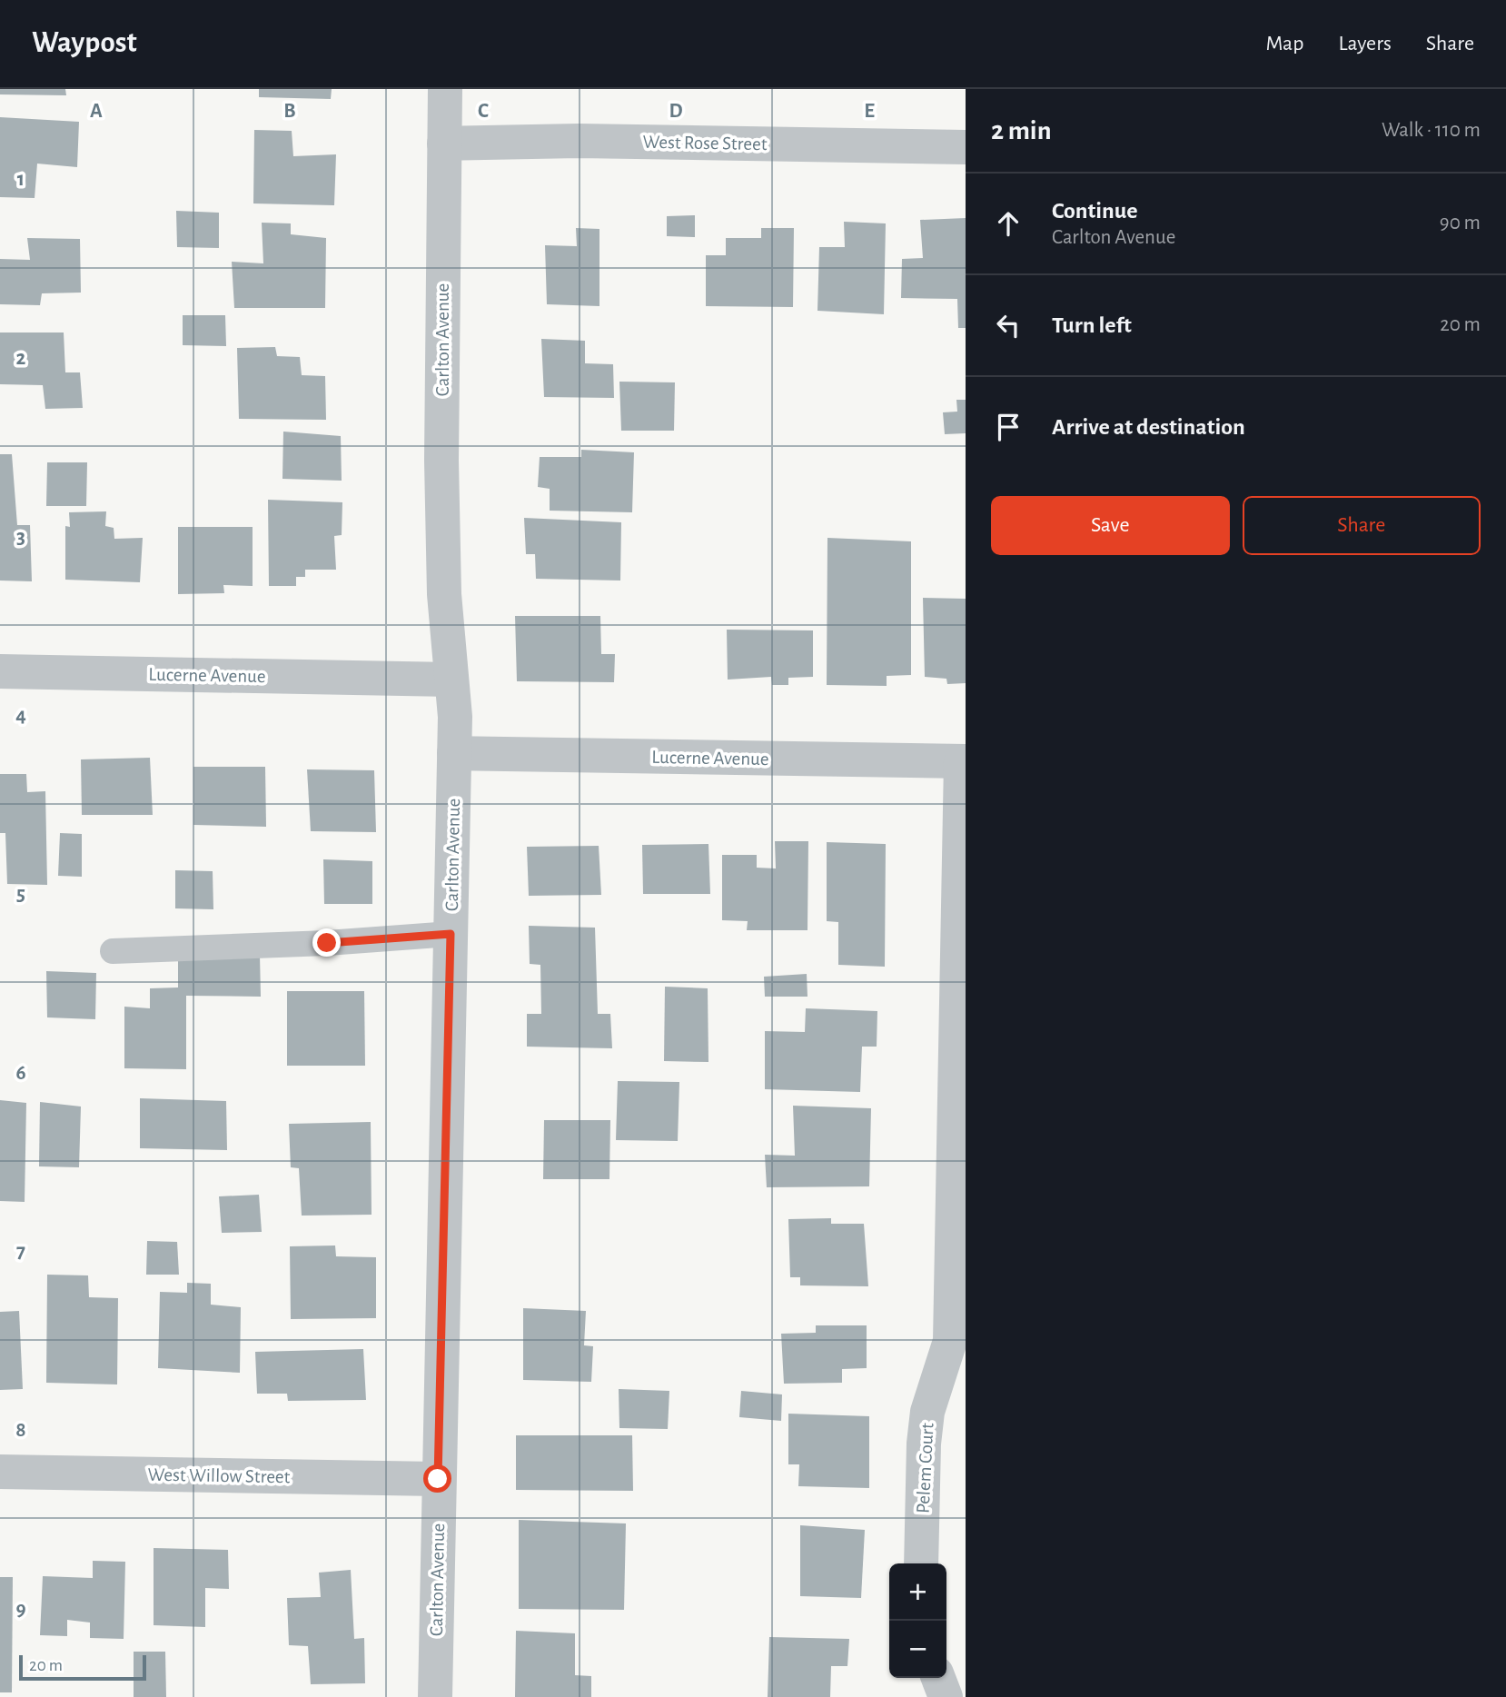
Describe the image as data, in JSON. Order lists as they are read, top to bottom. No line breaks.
{"streets":{"street":["West Rose Street","Carlton Avenue","Lucerne Avenue","Pelem Court","West Willow Street"]},"crossings":[["West Rose Street","Carlton Avenue"],["Carlton Avenue","Lucerne Avenue"],["Carlton Avenue","West Willow Street"],["Lucerne Avenue","Pelem Court"]],"scale_bar":"20 m","page":{"header":"Waypost","nav":["Map","Layers","Share"],"heading":["2 min","Walk · 110 m"],"list":[["Continue","Carlton Avenue","90 m"],["Turn left","20 m"],"Arrive at destination"],"buttons":["Save","Share"],"map_buttons":["+","−"],"scale":"20 m"},"grid":{"columns":["A","B","C","D","E"],"rows":["1","2","3","4","5","6","7","8","9"]}}
